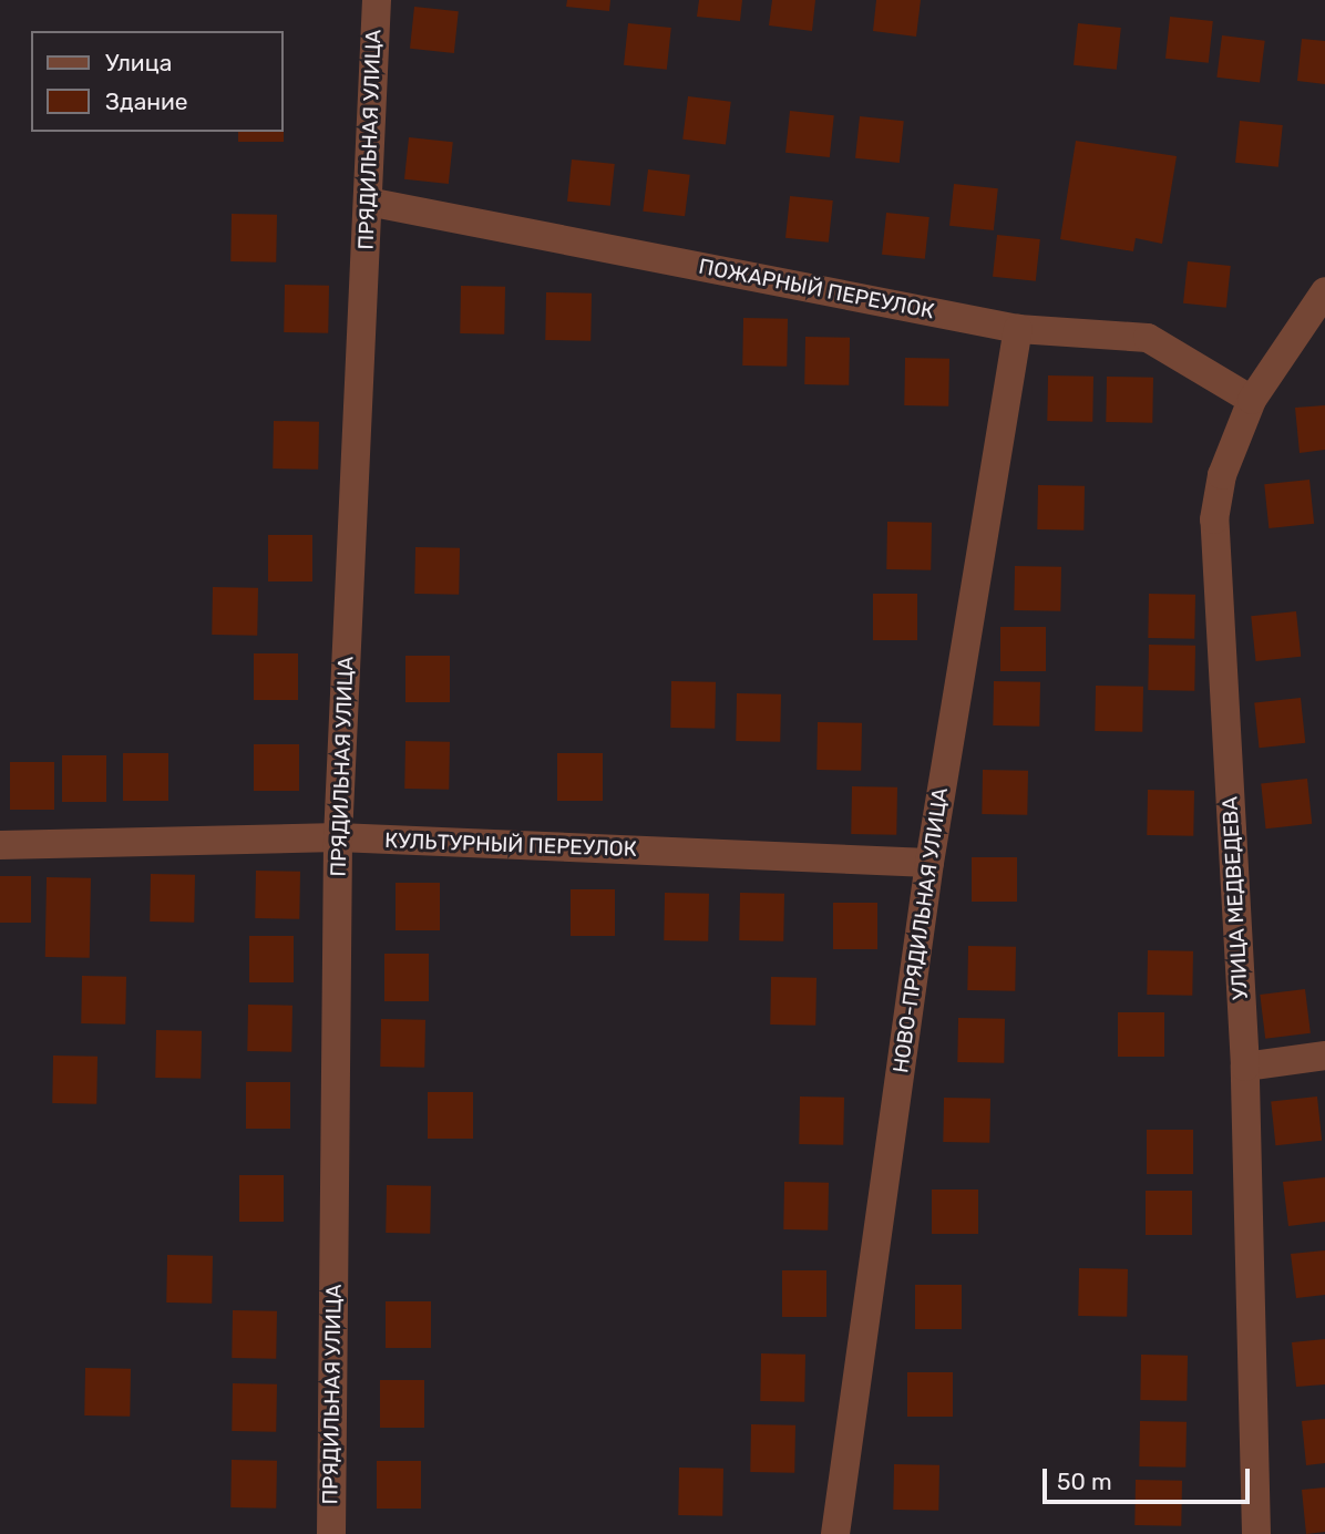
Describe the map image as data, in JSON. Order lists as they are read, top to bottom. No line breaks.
{"streets":{"street":["ПРЯДИЛЬНАЯ УЛИЦА","ПОЖАРНЫЙ ПЕРЕУЛОК","КУЛЬТУРНЫЙ ПЕРЕУЛОК","УЛИЦА МЕДВЕДЕВА","НОВО-ПРЯДИЛЬНАЯ УЛИЦА"]},"crossings":[["ПРЯДИЛЬНАЯ УЛИЦА","ПОЖАРНЫЙ ПЕРЕУЛОК"],["ПРЯДИЛЬНАЯ УЛИЦА","КУЛЬТУРНЫЙ ПЕРЕУЛОК"],["ПОЖАРНЫЙ ПЕРЕУЛОК","УЛИЦА МЕДВЕДЕВА"],["ПОЖАРНЫЙ ПЕРЕУЛОК","НОВО-ПРЯДИЛЬНАЯ УЛИЦА"],["КУЛЬТУРНЫЙ ПЕРЕУЛОК","НОВО-ПРЯДИЛЬНАЯ УЛИЦА"]],"legend":["Улица","Здание"],"scale_bar":"50 m"}
